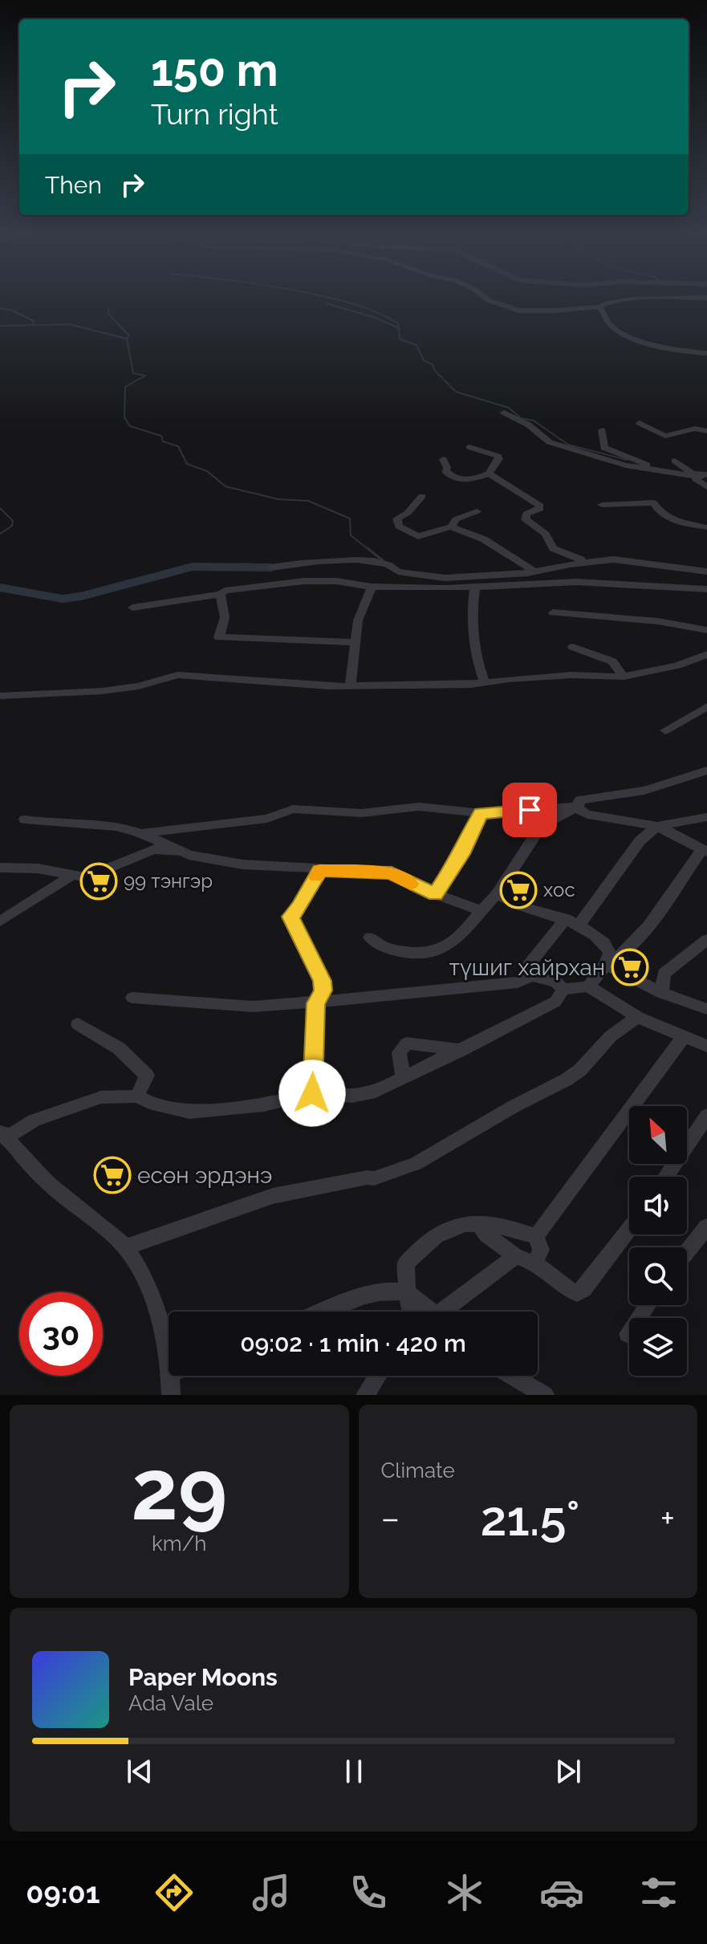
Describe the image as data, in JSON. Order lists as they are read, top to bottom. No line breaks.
{"places":{"supermarket":["99 тэнгэр","хос","түшиг хайрхан","есөн эрдэнэ"]},"north":"top left","page":{"turn":["150 m","Turn right"],"then":"Then","limit":"30","trip":"09:02 · 1 min · 420 m","tile":[["29","km/h"],"Climate"],"heat":["−","21.5°","+"],"song":["Paper Moons","Ada Vale"],"tabs":"09:01"}}
